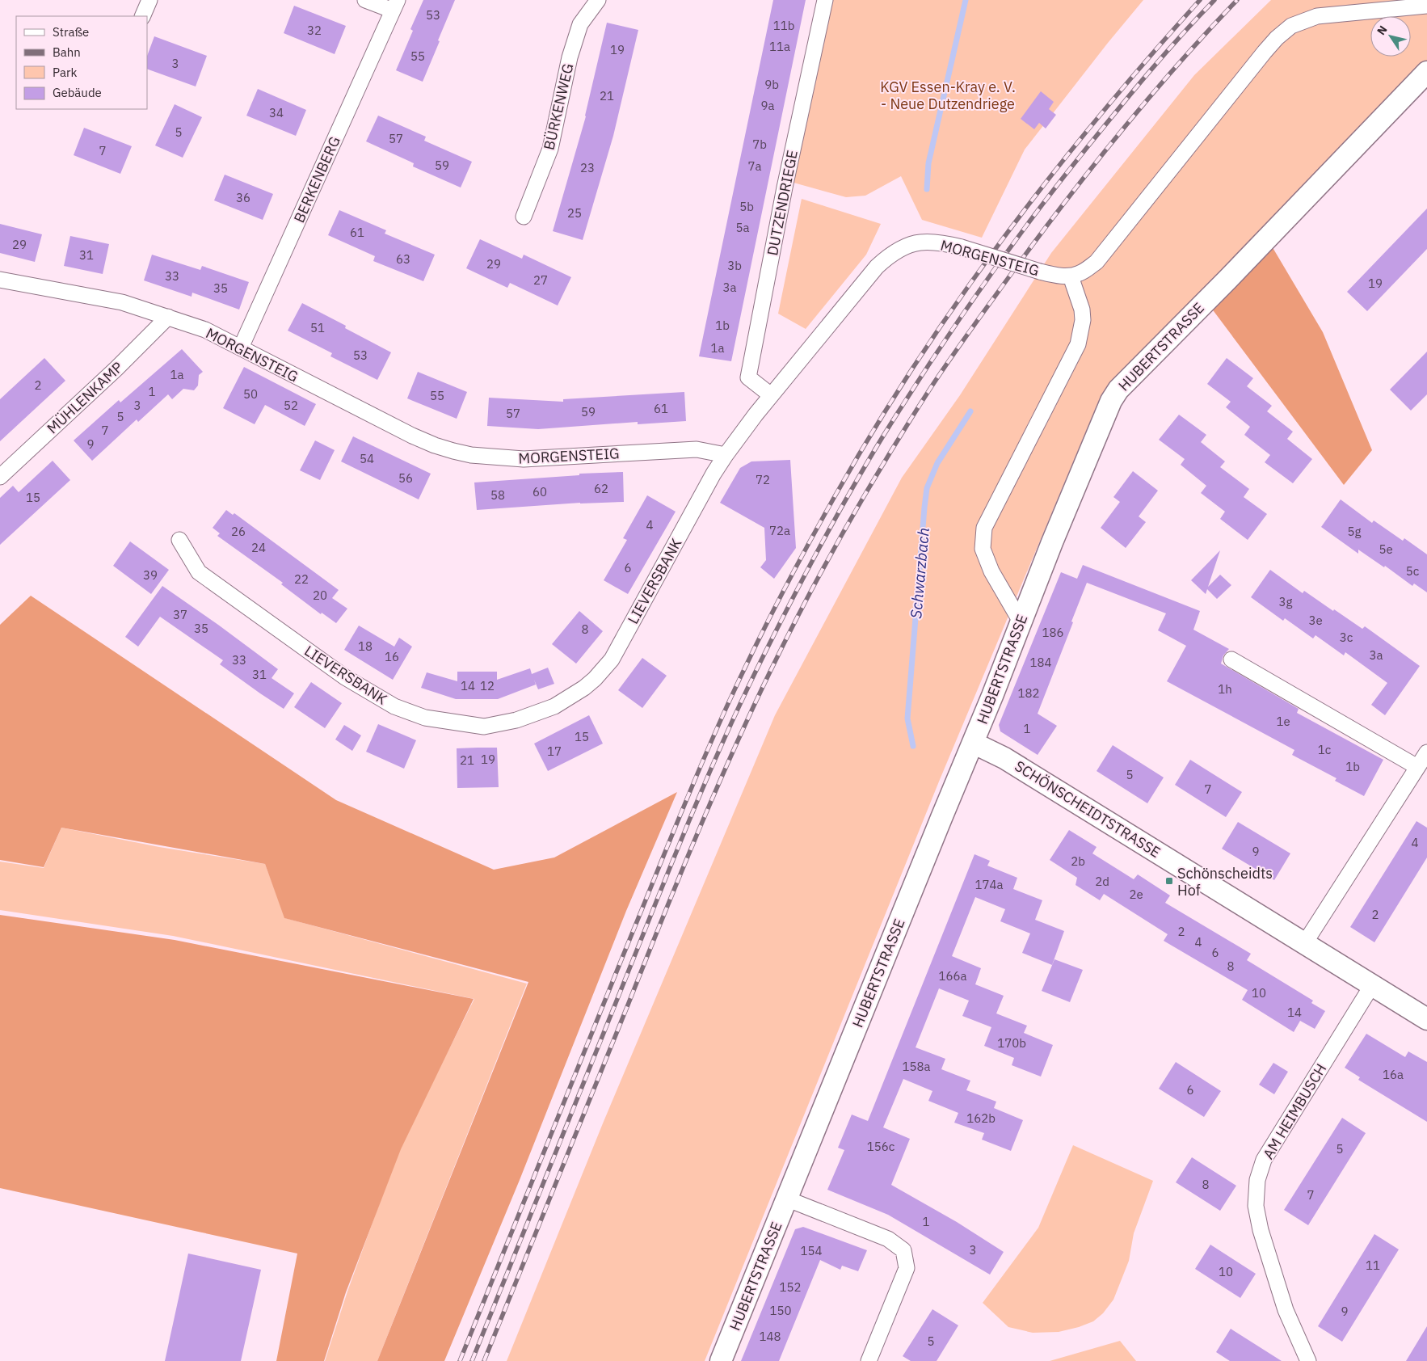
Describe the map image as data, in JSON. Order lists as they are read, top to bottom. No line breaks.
{"streets":{"street":["BÜRKENWEG","BERKENBERG","DUTZENDRIEGE","MORGENSTEIG","HUBERTSTRASSE","MÜHLENKAMP","LIEVERSBANK","SCHÖNSCHEIDTSTRASSE","AM HEIMBUSCH"]},"crossings":[["BERKENBERG","MORGENSTEIG"],["DUTZENDRIEGE","MORGENSTEIG"],["MORGENSTEIG","MÜHLENKAMP"],["MORGENSTEIG","LIEVERSBANK"],["HUBERTSTRASSE","SCHÖNSCHEIDTSTRASSE"],["SCHÖNSCHEIDTSTRASSE","AM HEIMBUSCH"]],"water":["Schwarzbach"],"parks":["KGV Essen-Kray e. V. - Neue Dutzendriege"],"places":{"transit":["Schönscheidts Hof"]},"house_numbers":["53","11b","32","11a","19","55","3","9b","21","9a","34","5","57","7b","7","59","7a","23","36","5b","25","5a","61","29","31","63","29","3b","33","27","19","3a","35","1b","51","1a","53","1a","2","1","50","55","3","52","61","59","57","5","7","9","54","56","72","62","60","58","15","4","72a","26","5g","24","5e","6","5c","39","22","20","3g","37","3e","35","8","186","3c","18","3a","16","33","184","31","14","12","1h","182","1e","1","15","1c","17","19","21","1b","5","7","4","9","2b","2d","174a","2e","2","2","4","6","8","166a","10","14","170b","158a","16a","6","162b","156c","5","8","7","1","3","154","11","10","152","150","9","148","5"],"legend":["Straße","Bahn","Park","Gebäude"],"north":"top left"}
